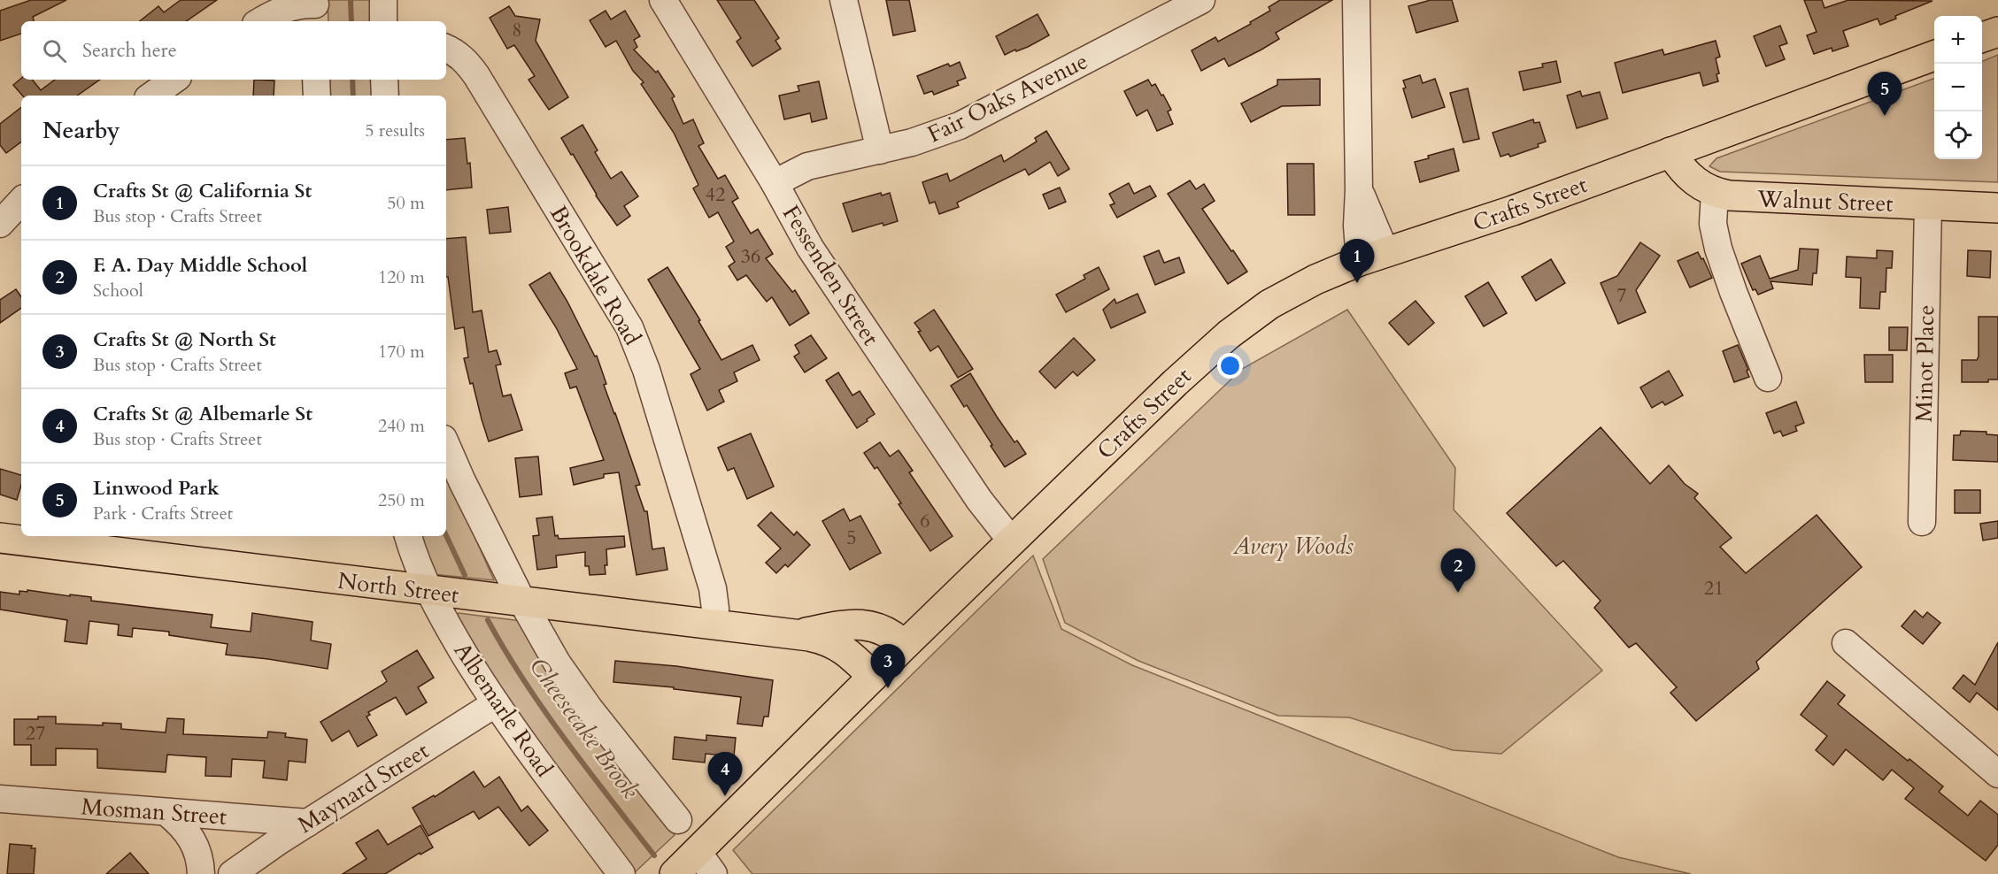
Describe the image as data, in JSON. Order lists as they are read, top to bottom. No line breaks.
{"streets":{"main road":["Walnut Street","Crafts Street","North Street"],"street":["Fair Oaks Avenue","Brookdale Road","Fessenden Street","Minot Place","Albemarle Road","Maynard Street","Mosman Street"]},"crossings":[["Fair Oaks Avenue","Fessenden Street"],["Walnut Street","Crafts Street"],["Walnut Street","Minot Place"],["Crafts Street","Fessenden Street"],["Crafts Street","North Street"],["Brookdale Road","North Street"],["North Street","Albemarle Road"],["Albemarle Road","Maynard Street"],["Maynard Street","Mosman Street"]],"water":["Cheesecake Brook"],"parks":["Avery Woods"],"house_numbers":["8","42","36","7","6","5","21","27"],"page":{"map_buttons":["+","−"],"search":"Search here","pins":["5","1","2","3","4"],"heading":["Nearby","5 results"],"list":[{"mark":"1","name":"Crafts St @ California St","note":"Bus stop · Crafts Street","value":"50 m"},{"mark":"2","name":"F. A. Day Middle School","note":"School","value":"120 m"},{"mark":"3","name":"Crafts St @ North St","note":"Bus stop · Crafts Street","value":"170 m"},{"mark":"4","name":"Crafts St @ Albemarle St","note":"Bus stop · Crafts Street","value":"240 m"},{"mark":"5","name":"Linwood Park","note":"Park · Crafts Street","value":"250 m"}]}}
